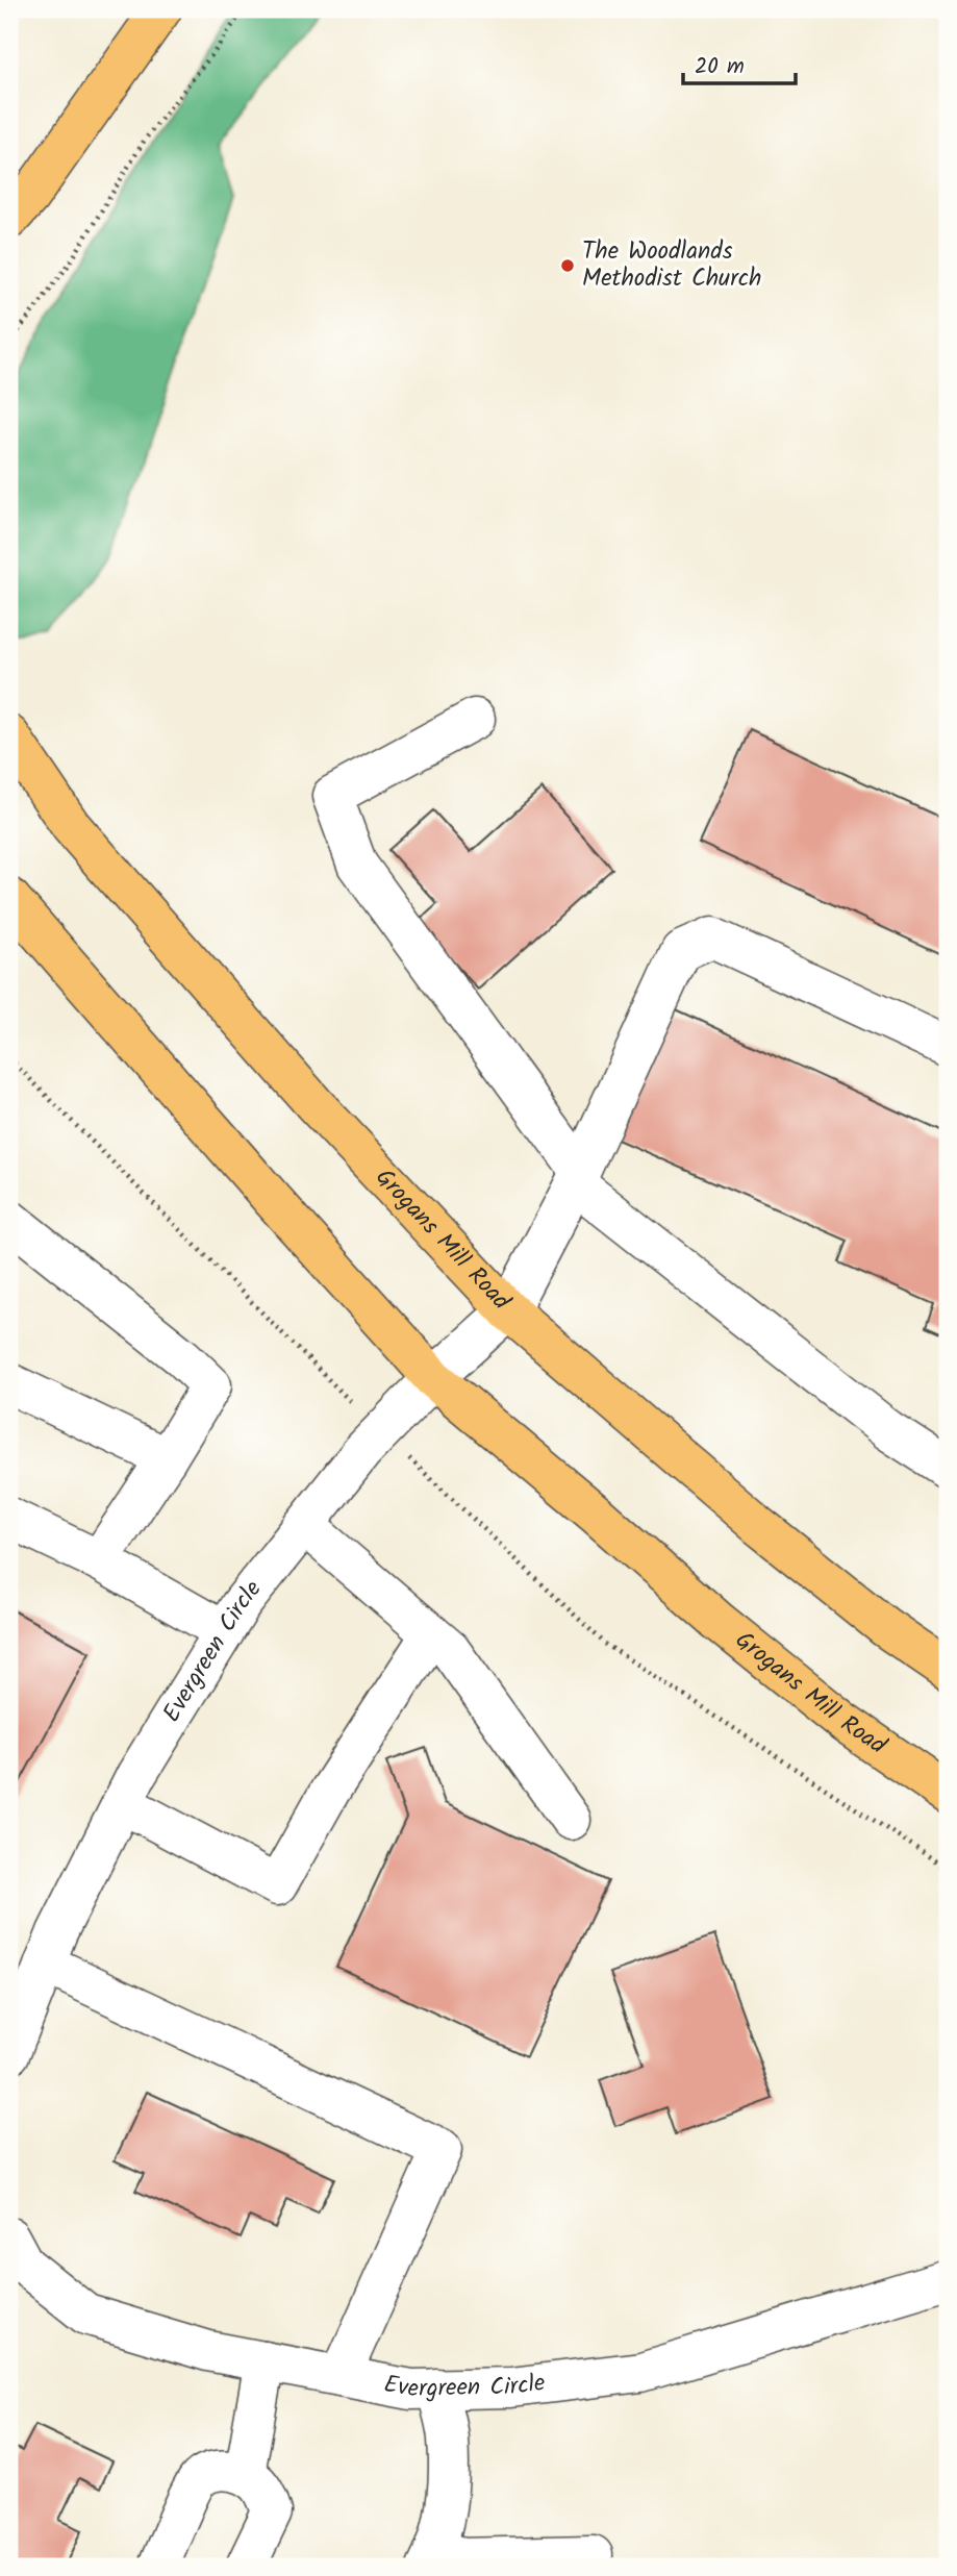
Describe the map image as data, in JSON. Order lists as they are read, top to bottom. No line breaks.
{"streets":{"main road":["Grogans Mill Road"],"street":["Evergreen Circle"]},"crossings":[["Grogans Mill Road","Evergreen Circle"]],"places":["The Woodlands Methodist Church"],"scale_bar":"20 m"}
